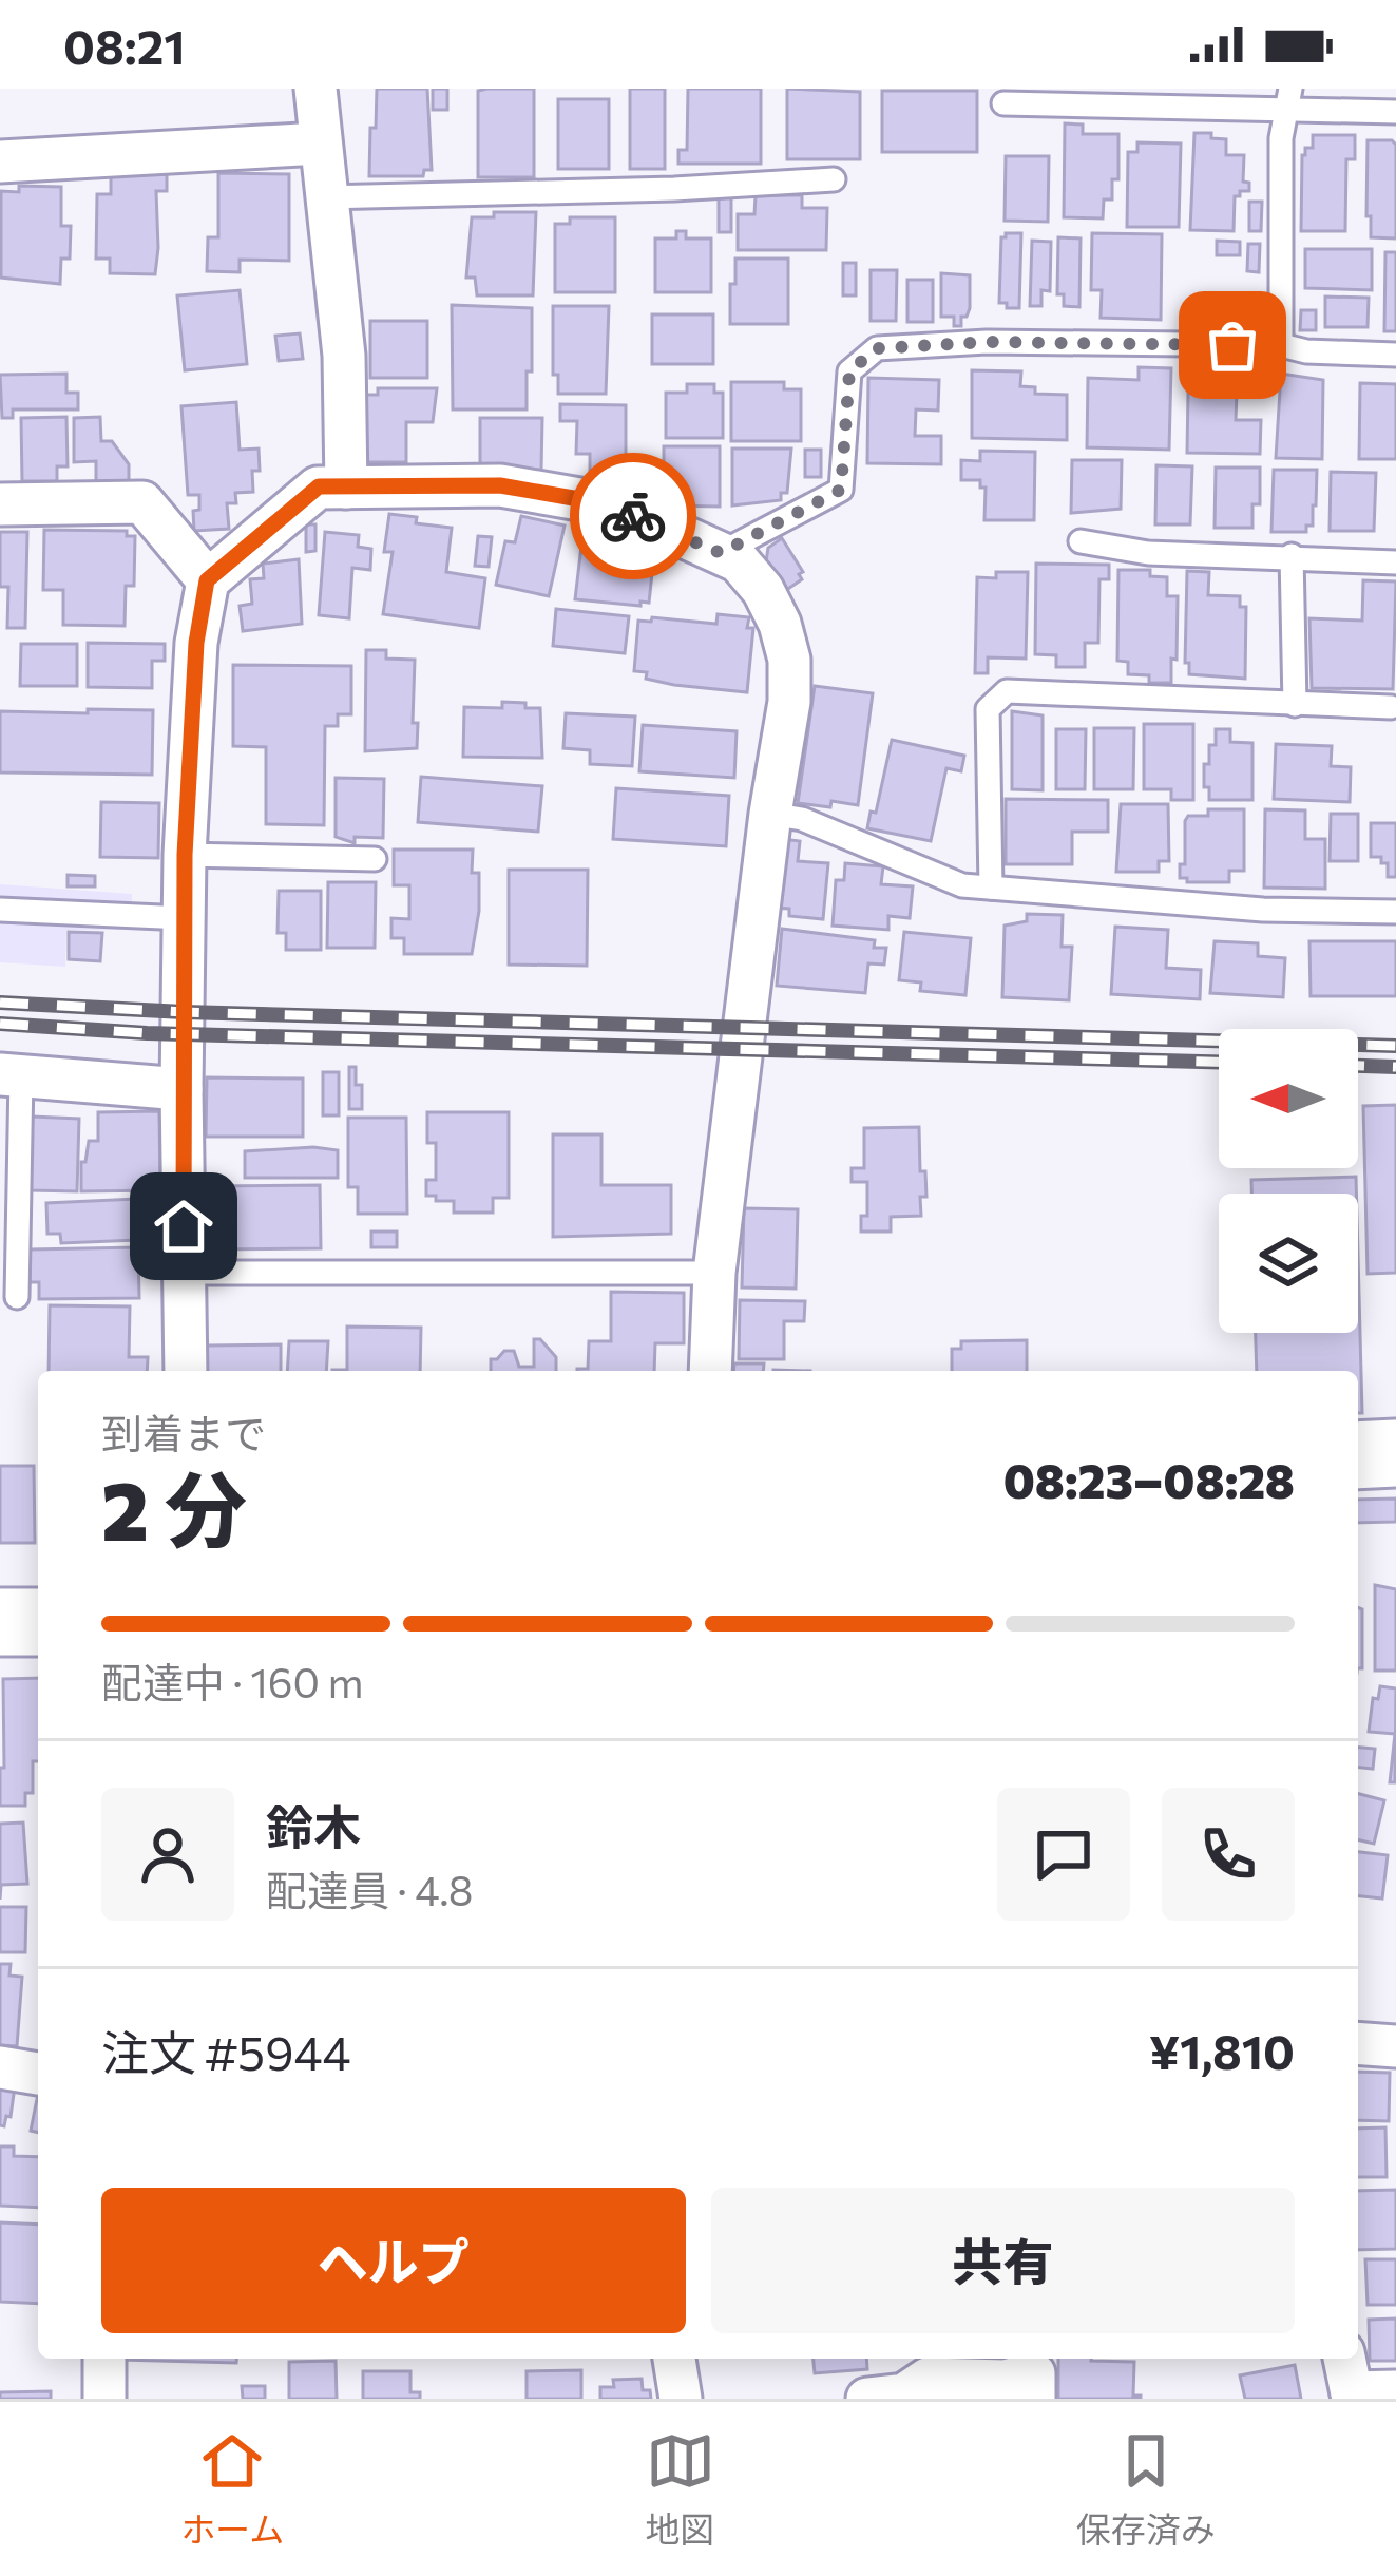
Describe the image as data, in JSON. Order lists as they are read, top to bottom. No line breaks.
{"north":"left","page":{"status":"08:21","heading":["2 分","到着まで","08:23–08:28"],"panel":["鈴木","配達員 · 4.8","注文 #5944","¥1,810"],"bar":"配達中 · 160 m","buttons":["ヘルプ","共有"],"tabs":["ホーム","地図","保存済み"]}}
